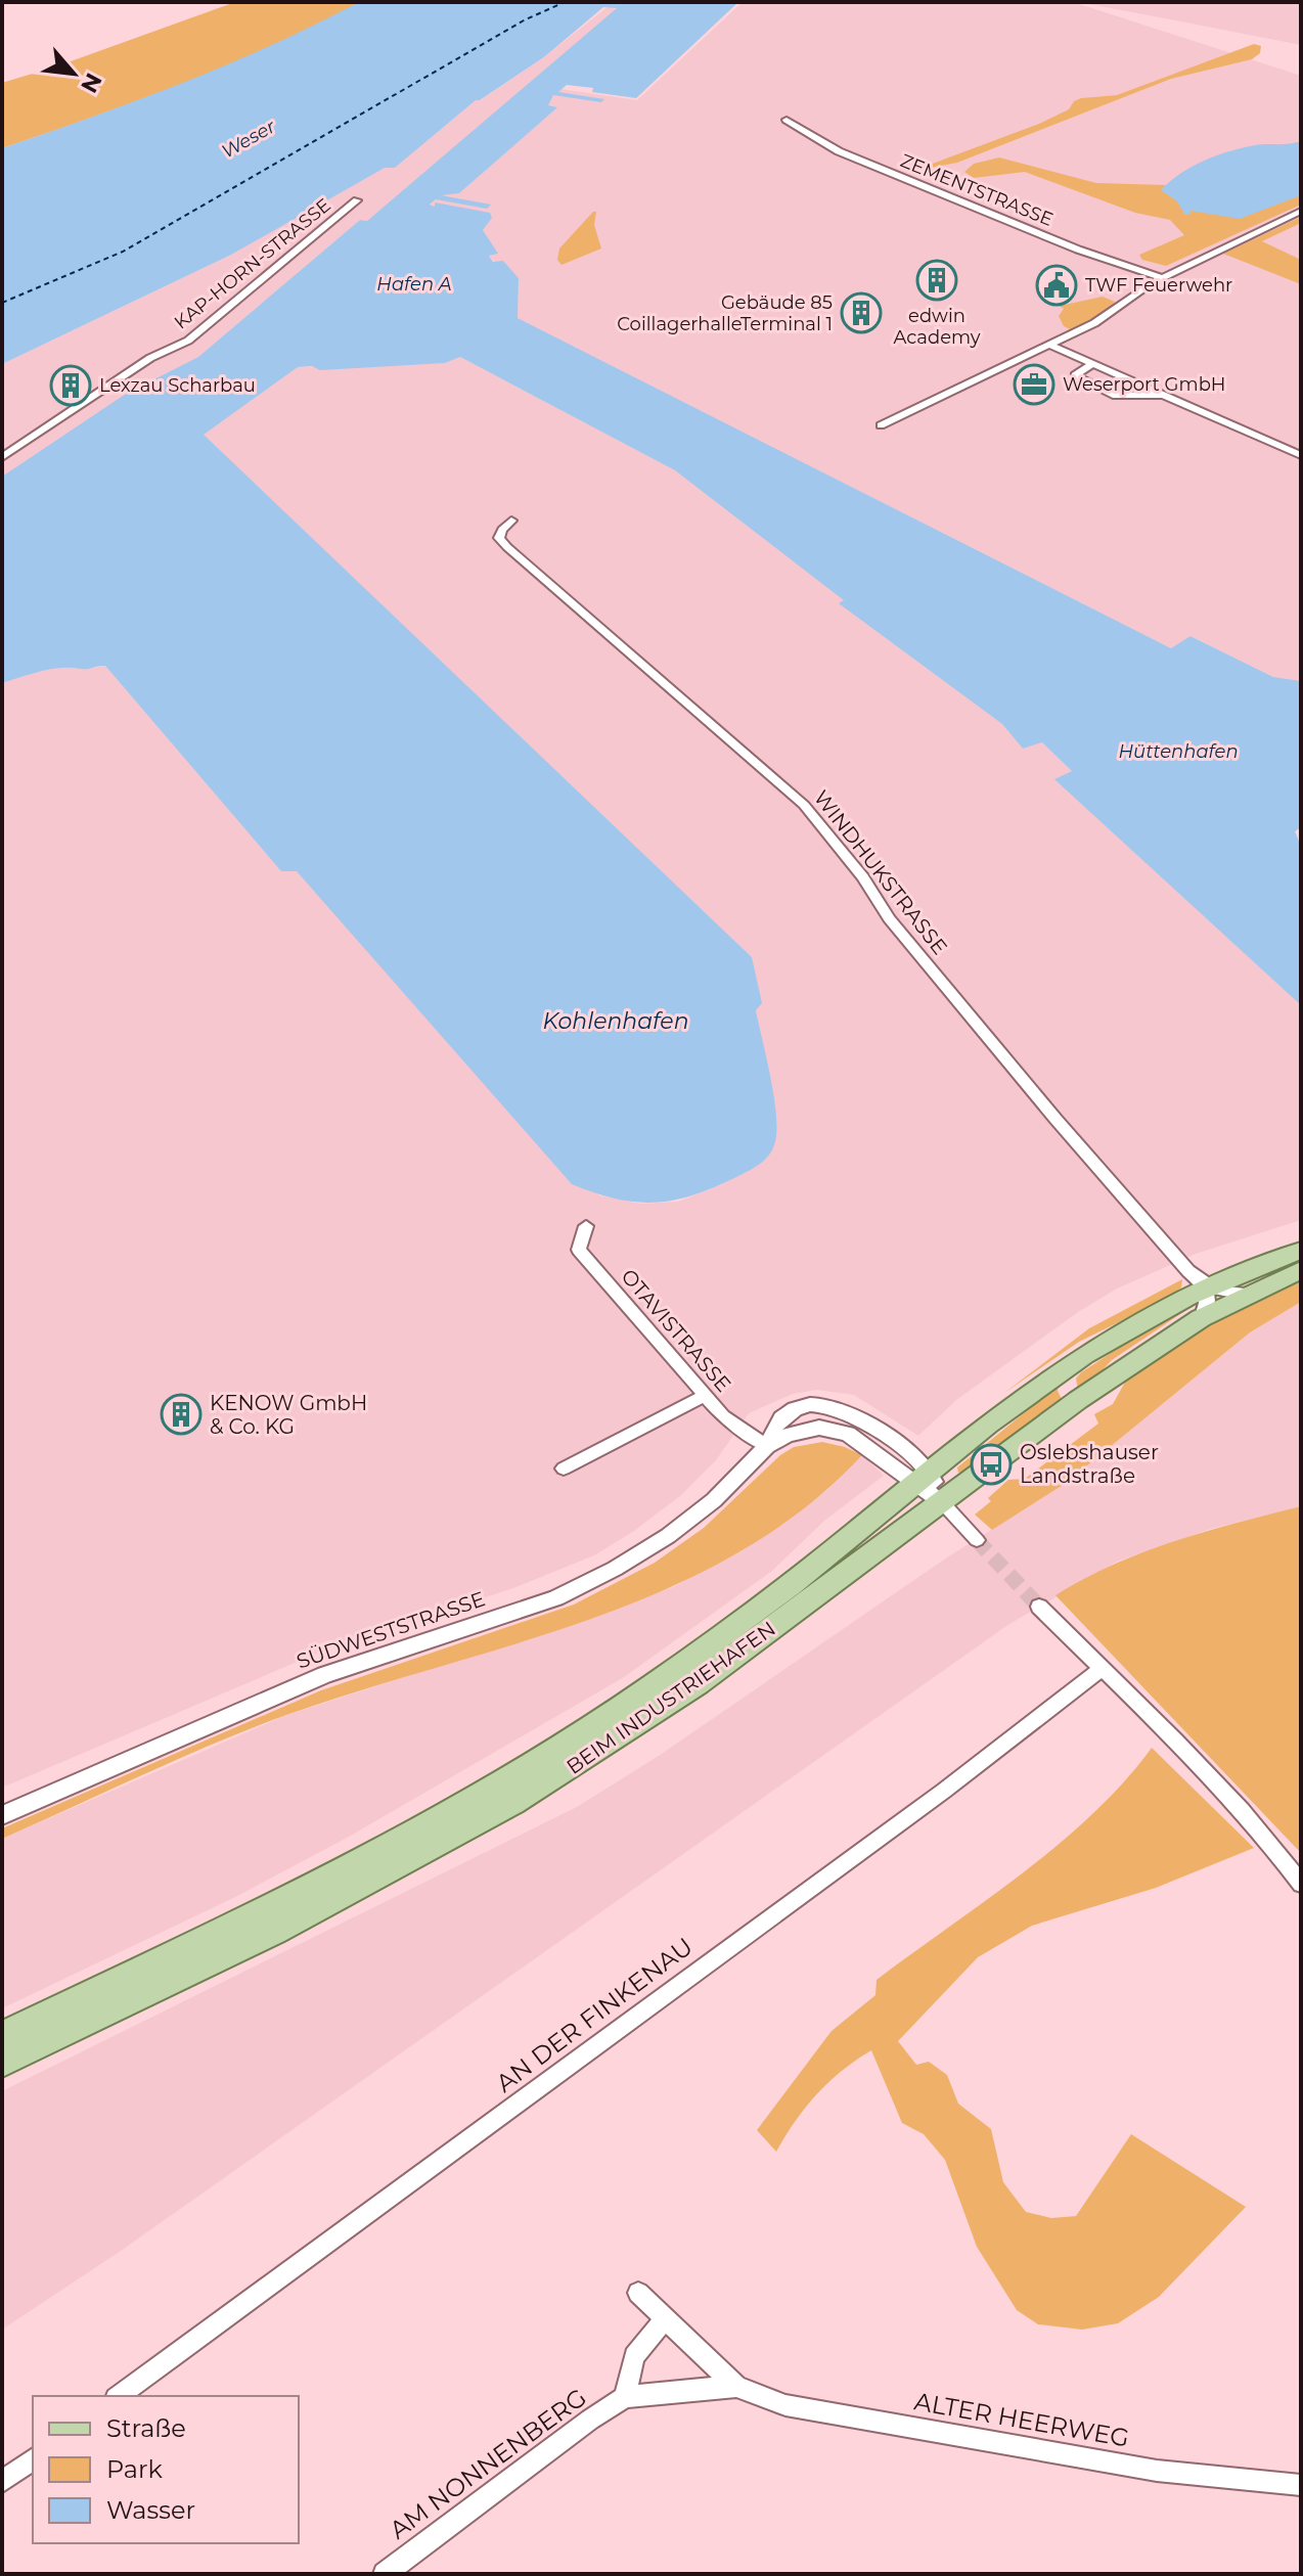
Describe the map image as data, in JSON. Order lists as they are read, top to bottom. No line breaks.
{"streets":{"main road":["BEIM INDUSTRIEHAFEN"],"street":["ZEMENTSTRASSE","KAP-HORN-STRASSE","WINDHUKSTRASSE","OTAVISTRASSE","SÜDWESTSTRASSE","AN DER FINKENAU","ALTER HEERWEG","AM NONNENBERG"]},"crossings":[["WINDHUKSTRASSE","BEIM INDUSTRIEHAFEN"],["OTAVISTRASSE","SÜDWESTSTRASSE"],["SÜDWESTSTRASSE","BEIM INDUSTRIEHAFEN"],["ALTER HEERWEG","AM NONNENBERG"]],"water":["Weser","Hafen A","Hüttenhafen","Kohlenhafen"],"places":{"building":["edwin Academy","Gebäude 85 CoillagerhalleTerminal 1","Lexzau Scharbau","KENOW GmbH & Co. KG"],"public building":["TWF Feuerwehr"],"office":["Weserport GmbH"],"bus stop":["Oslebshauser Landstraße"]},"legend":["Straße","Park","Wasser"],"north":"bottom right"}
